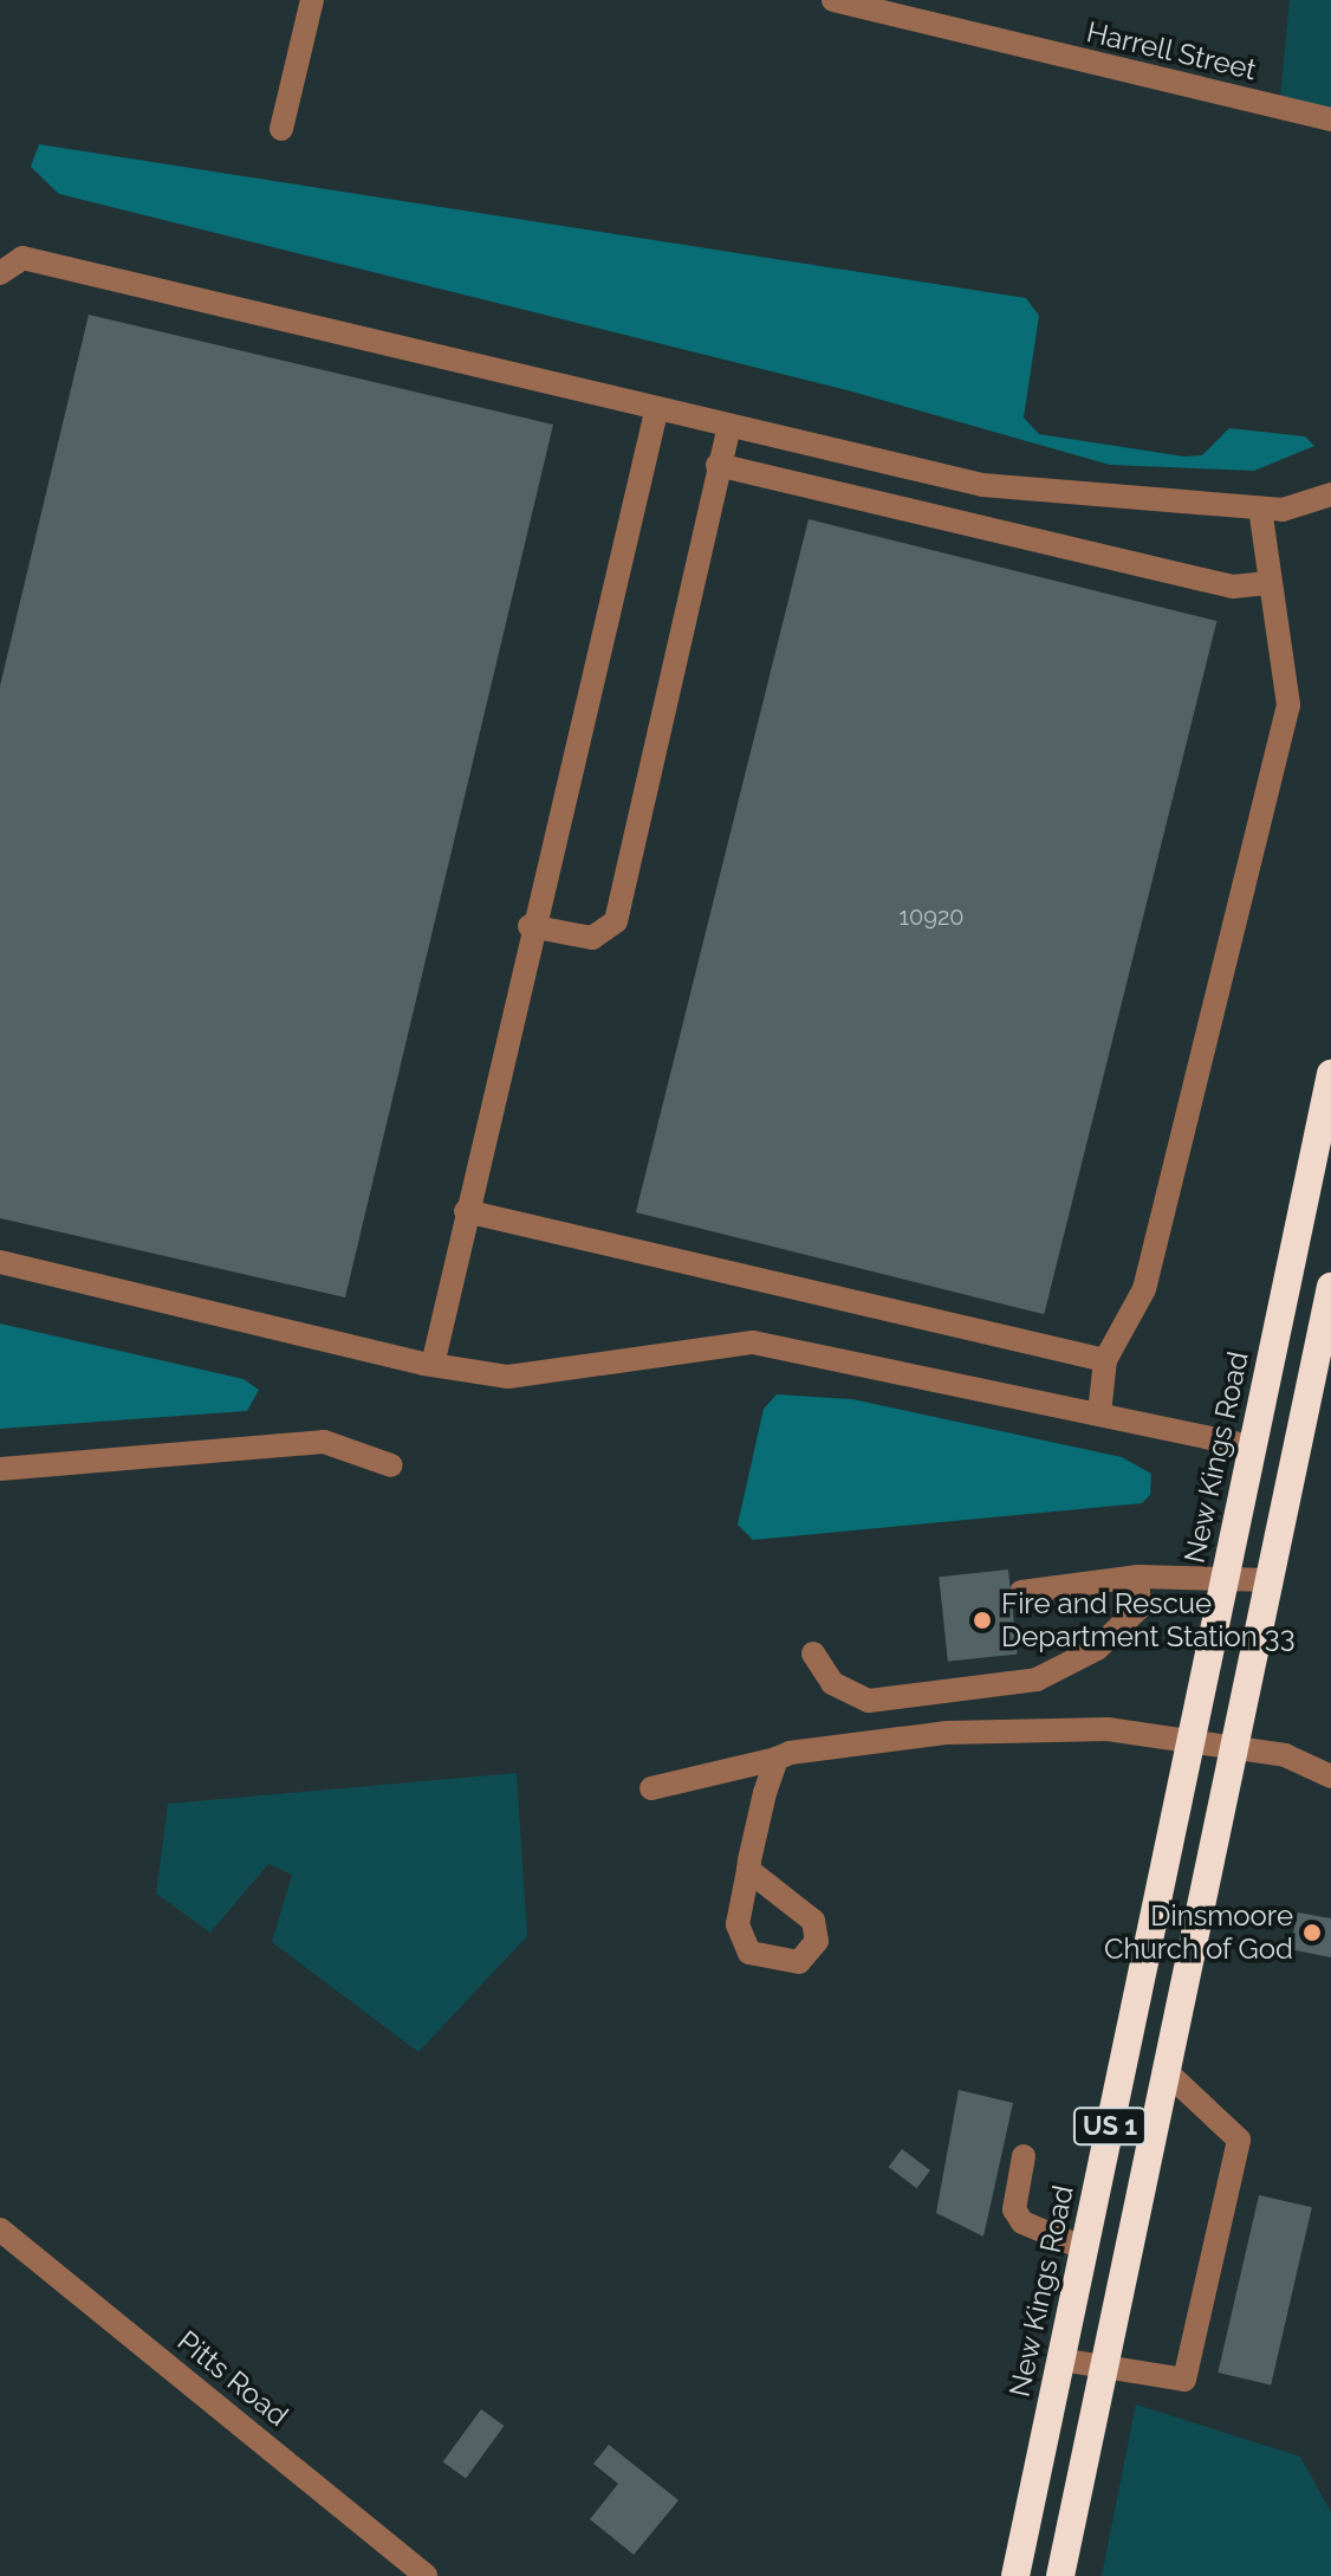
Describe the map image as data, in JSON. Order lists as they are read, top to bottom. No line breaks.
{"streets":{"highway":["New Kings Road","US 1"],"street":["Harrell Street","Pitts Road"]},"places":["Fire and Rescue Department Station 33","Dinsmoore Church of God"],"house_numbers":["10920"]}
